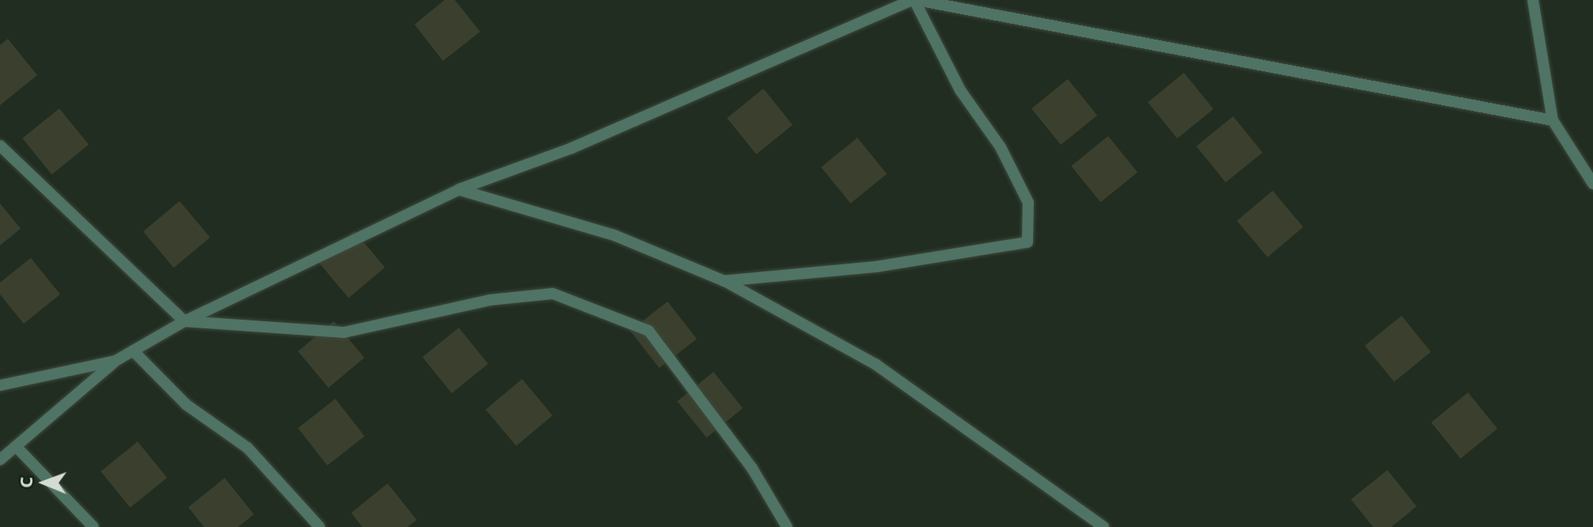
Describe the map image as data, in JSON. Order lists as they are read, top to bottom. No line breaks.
{"north":"left"}
